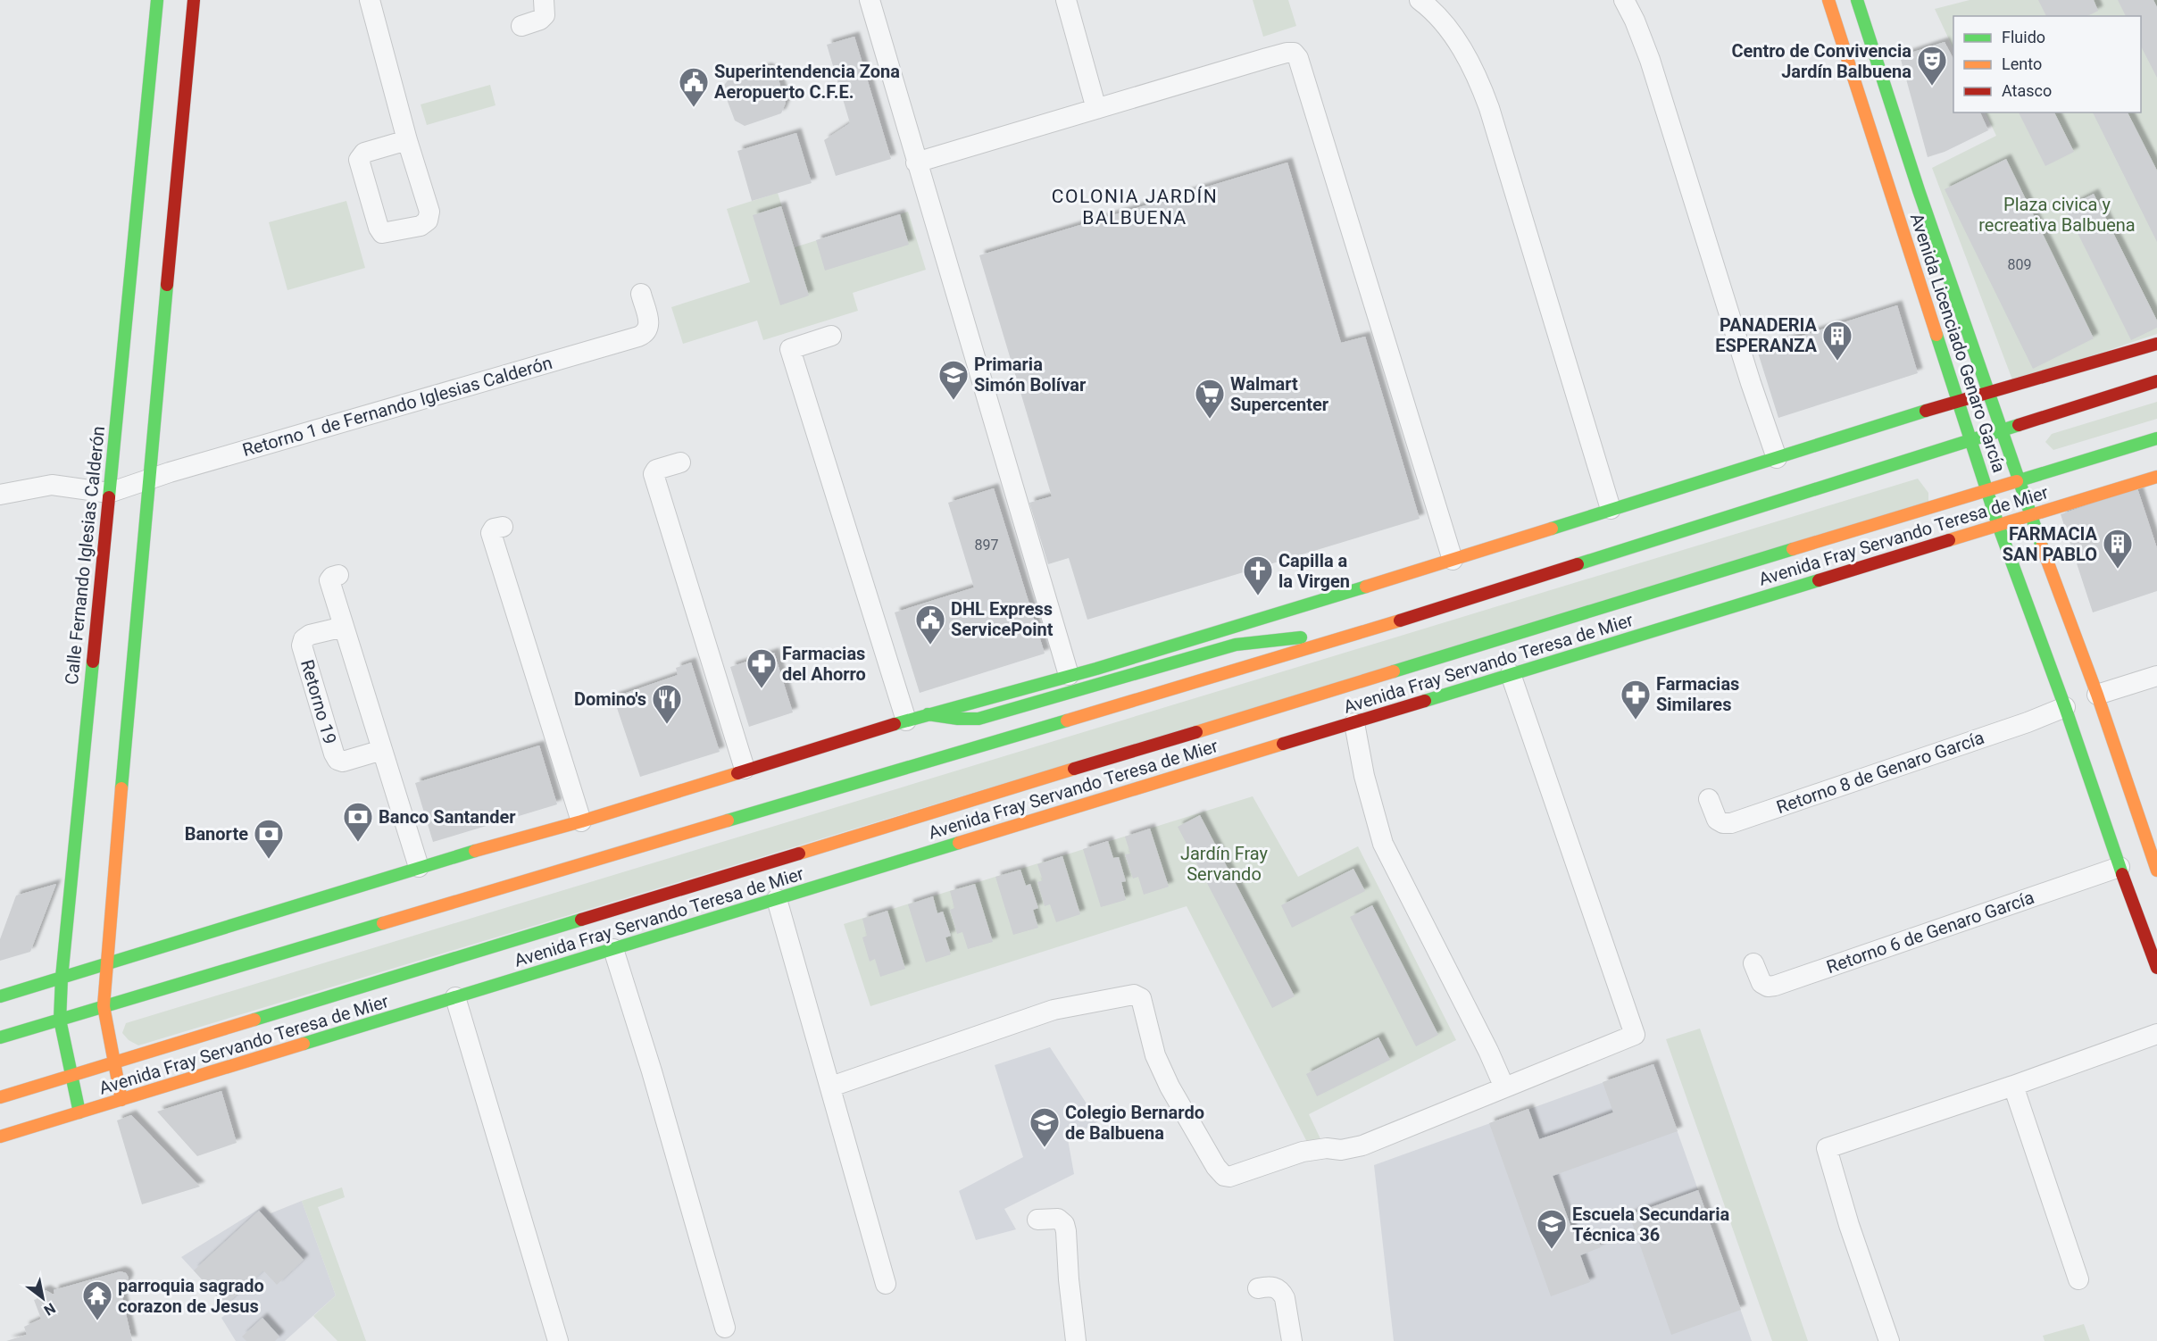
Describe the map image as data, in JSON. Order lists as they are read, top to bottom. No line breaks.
{"streets":{"street":["Avenida Licenciado Genaro García","Retorno 1 de Fernando Iglesias Calderón","Avenida Fray Servando Teresa de Mier","Calle Fernando Iglesias Calderón","Retorno 19","Retorno 8 de Genaro García","Retorno 6 de Genaro García"]},"crossings":[["Avenida Licenciado Genaro García","Avenida Fray Servando Teresa de Mier"],["Avenida Licenciado Genaro García","Retorno 8 de Genaro García"],["Avenida Licenciado Genaro García","Retorno 6 de Genaro García"],["Retorno 1 de Fernando Iglesias Calderón","Calle Fernando Iglesias Calderón"],["Avenida Fray Servando Teresa de Mier","Calle Fernando Iglesias Calderón"]],"districts":["COLONIA JARDÍN BALBUENA"],"parks":["Plaza civica y recreativa Balbuena","Jardín Fray Servando"],"places":{"theatre":["Centro de Convivencia Jardín Balbuena"],"public building":["Superintendencia Zona Aeropuerto C.F.E.","DHL Express ServicePoint"],"building":["PANADERIA ESPERANZA","FARMACIA SAN PABLO"],"school or university":["Primaria Simón Bolívar","Colegio Bernardo de Balbuena","Escuela Secundaria Técnica 36"],"supermarket":["Walmart Supercenter"],"church":["Capilla a la Virgen"],"pharmacy":["Farmacias del Ahorro","Farmacias Similares"],"restaurant":["Domino's"],"bank":["Banco Santander","Banorte"],"temple":["parroquia sagrado corazon de Jesus"]},"house_numbers":["809","897"],"legend":["Fluido","Lento","Atasco"],"north":"bottom right"}
